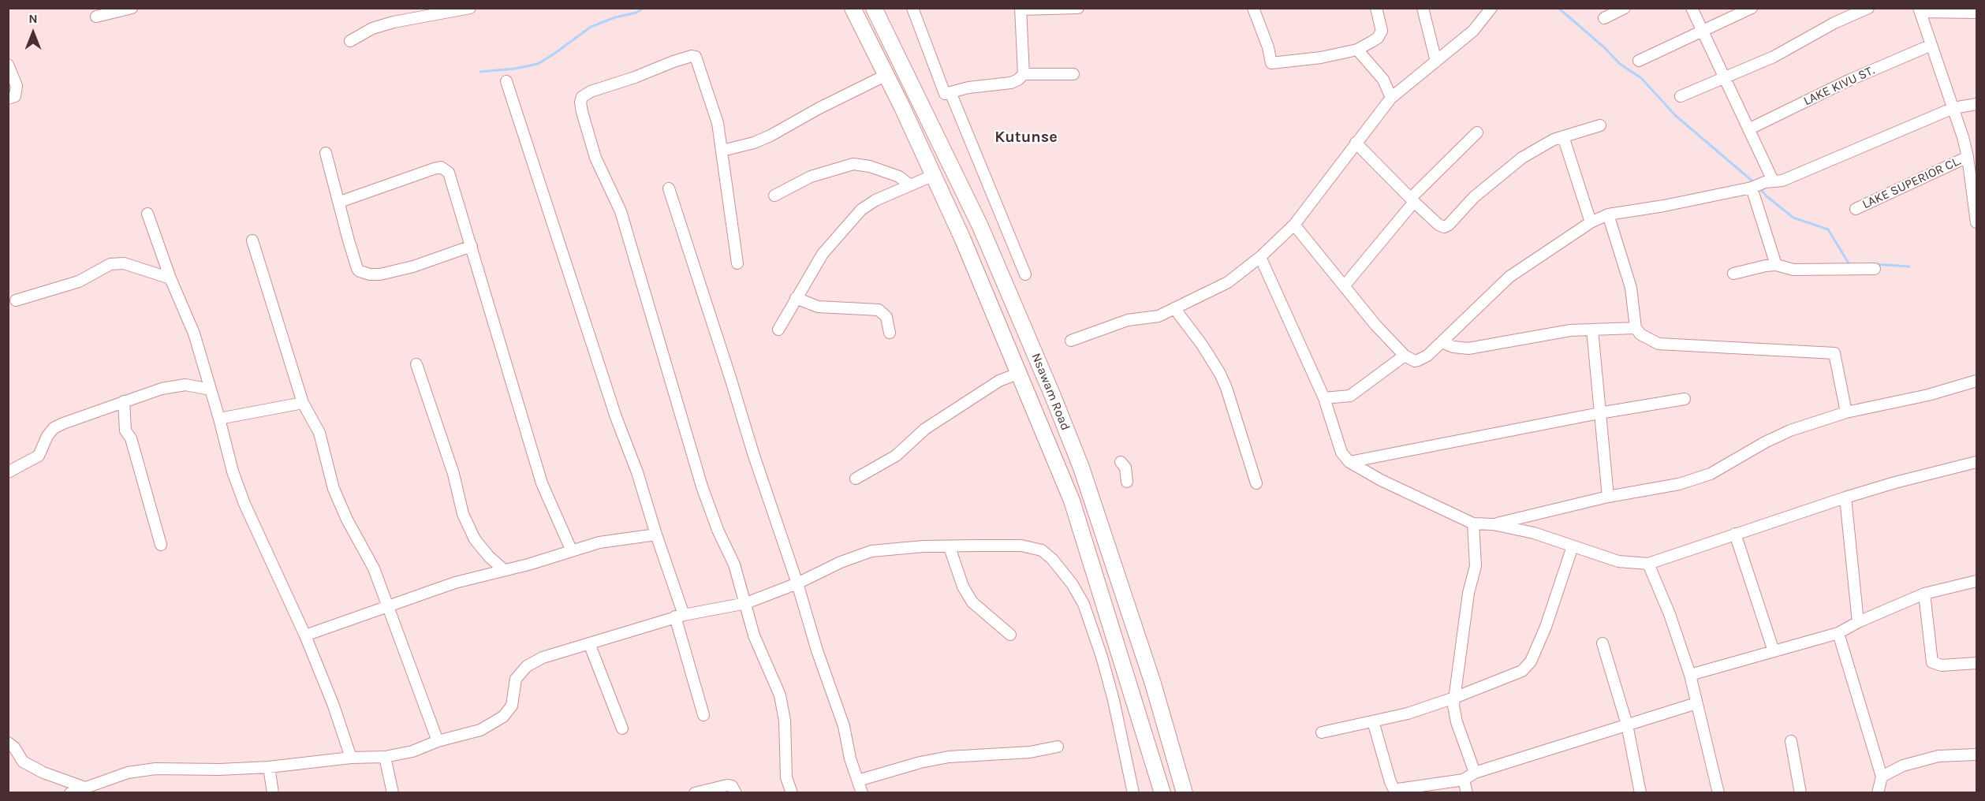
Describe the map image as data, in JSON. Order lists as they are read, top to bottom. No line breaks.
{"streets":{"highway":["Nsawam Road"],"street":["LAKE KIVU ST.","LAKE SUPERIOR CL."]},"districts":["Kutunse"],"north":"top"}
